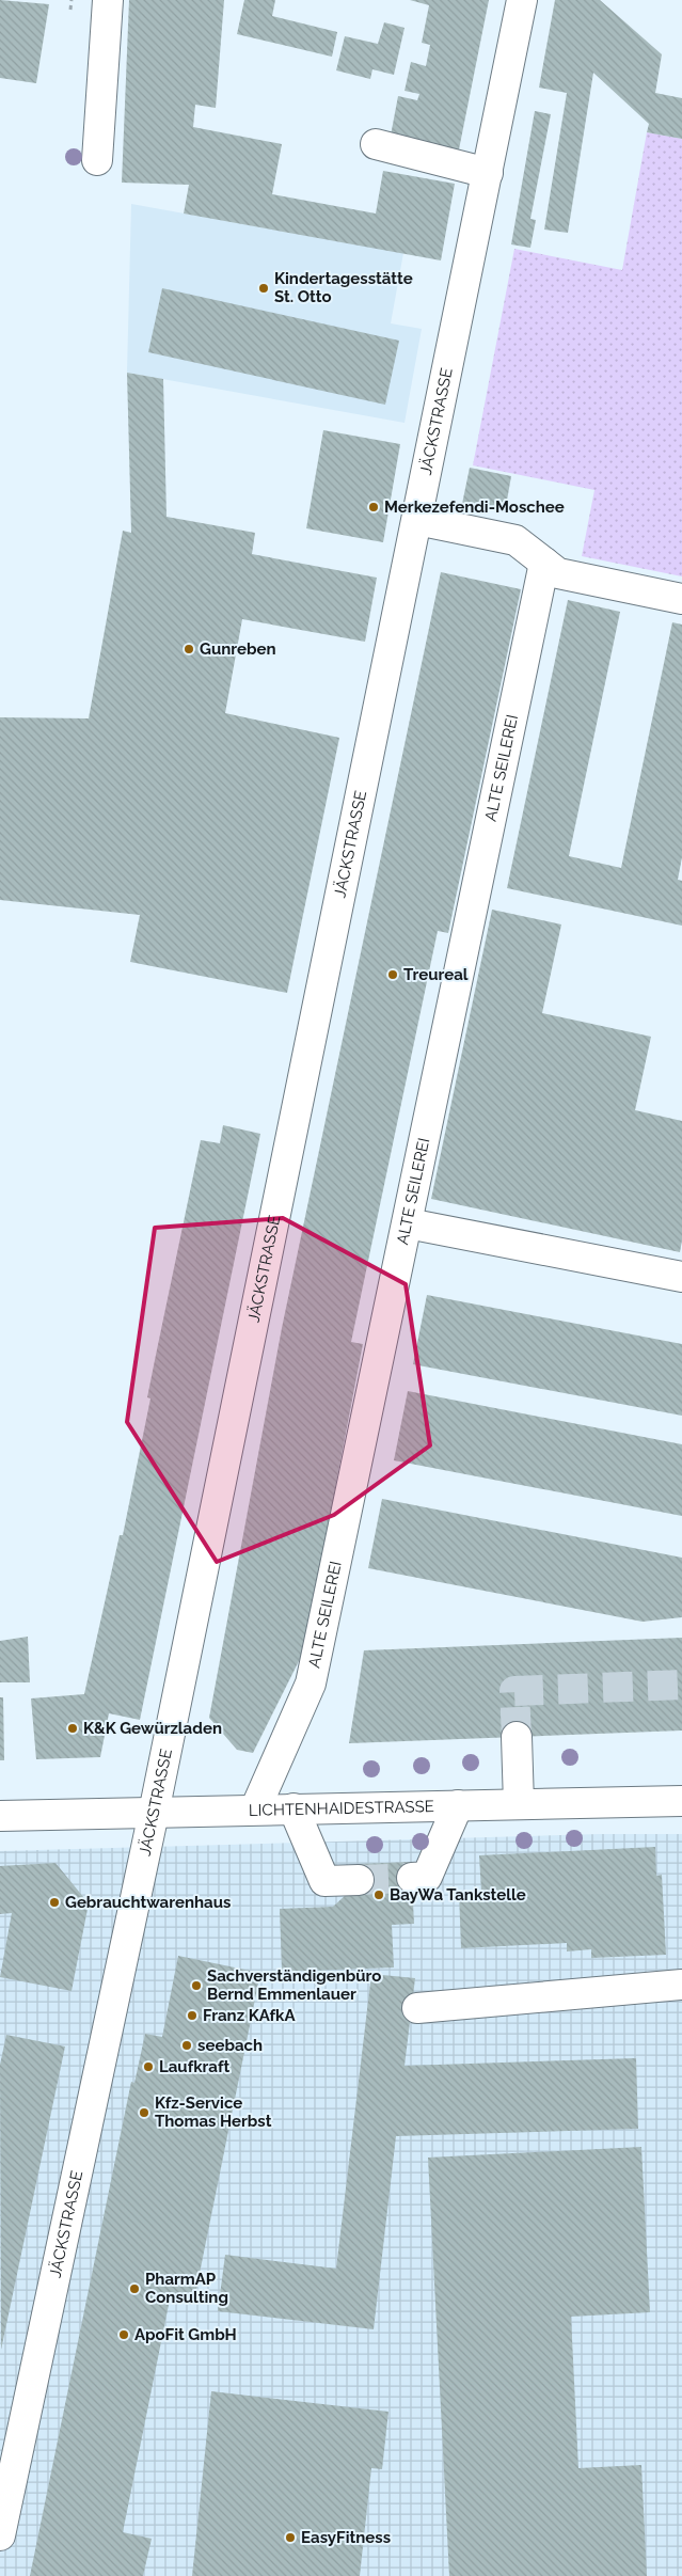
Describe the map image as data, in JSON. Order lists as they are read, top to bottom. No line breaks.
{"streets":{"street":["JÄCKSTRASSE","ALTE SEILEREI","LICHTENHAIDESTRASSE"]},"crossings":[["JÄCKSTRASSE","LICHTENHAIDESTRASSE"],["ALTE SEILEREI","LICHTENHAIDESTRASSE"]],"places":["Kindertagesstätte St. Otto","Merkezefendi-Moschee","Gunreben","Treureal","K&K Gewürzladen","BayWa Tankstelle","Gebrauchtwarenhaus","Sachverständigenbüro Bernd Emmenlauer","Franz KAfkA","seebach","Laufkraft","Kfz-Service Thomas Herbst","PharmAP Consulting","ApoFit GmbH","EasyFitness"]}
